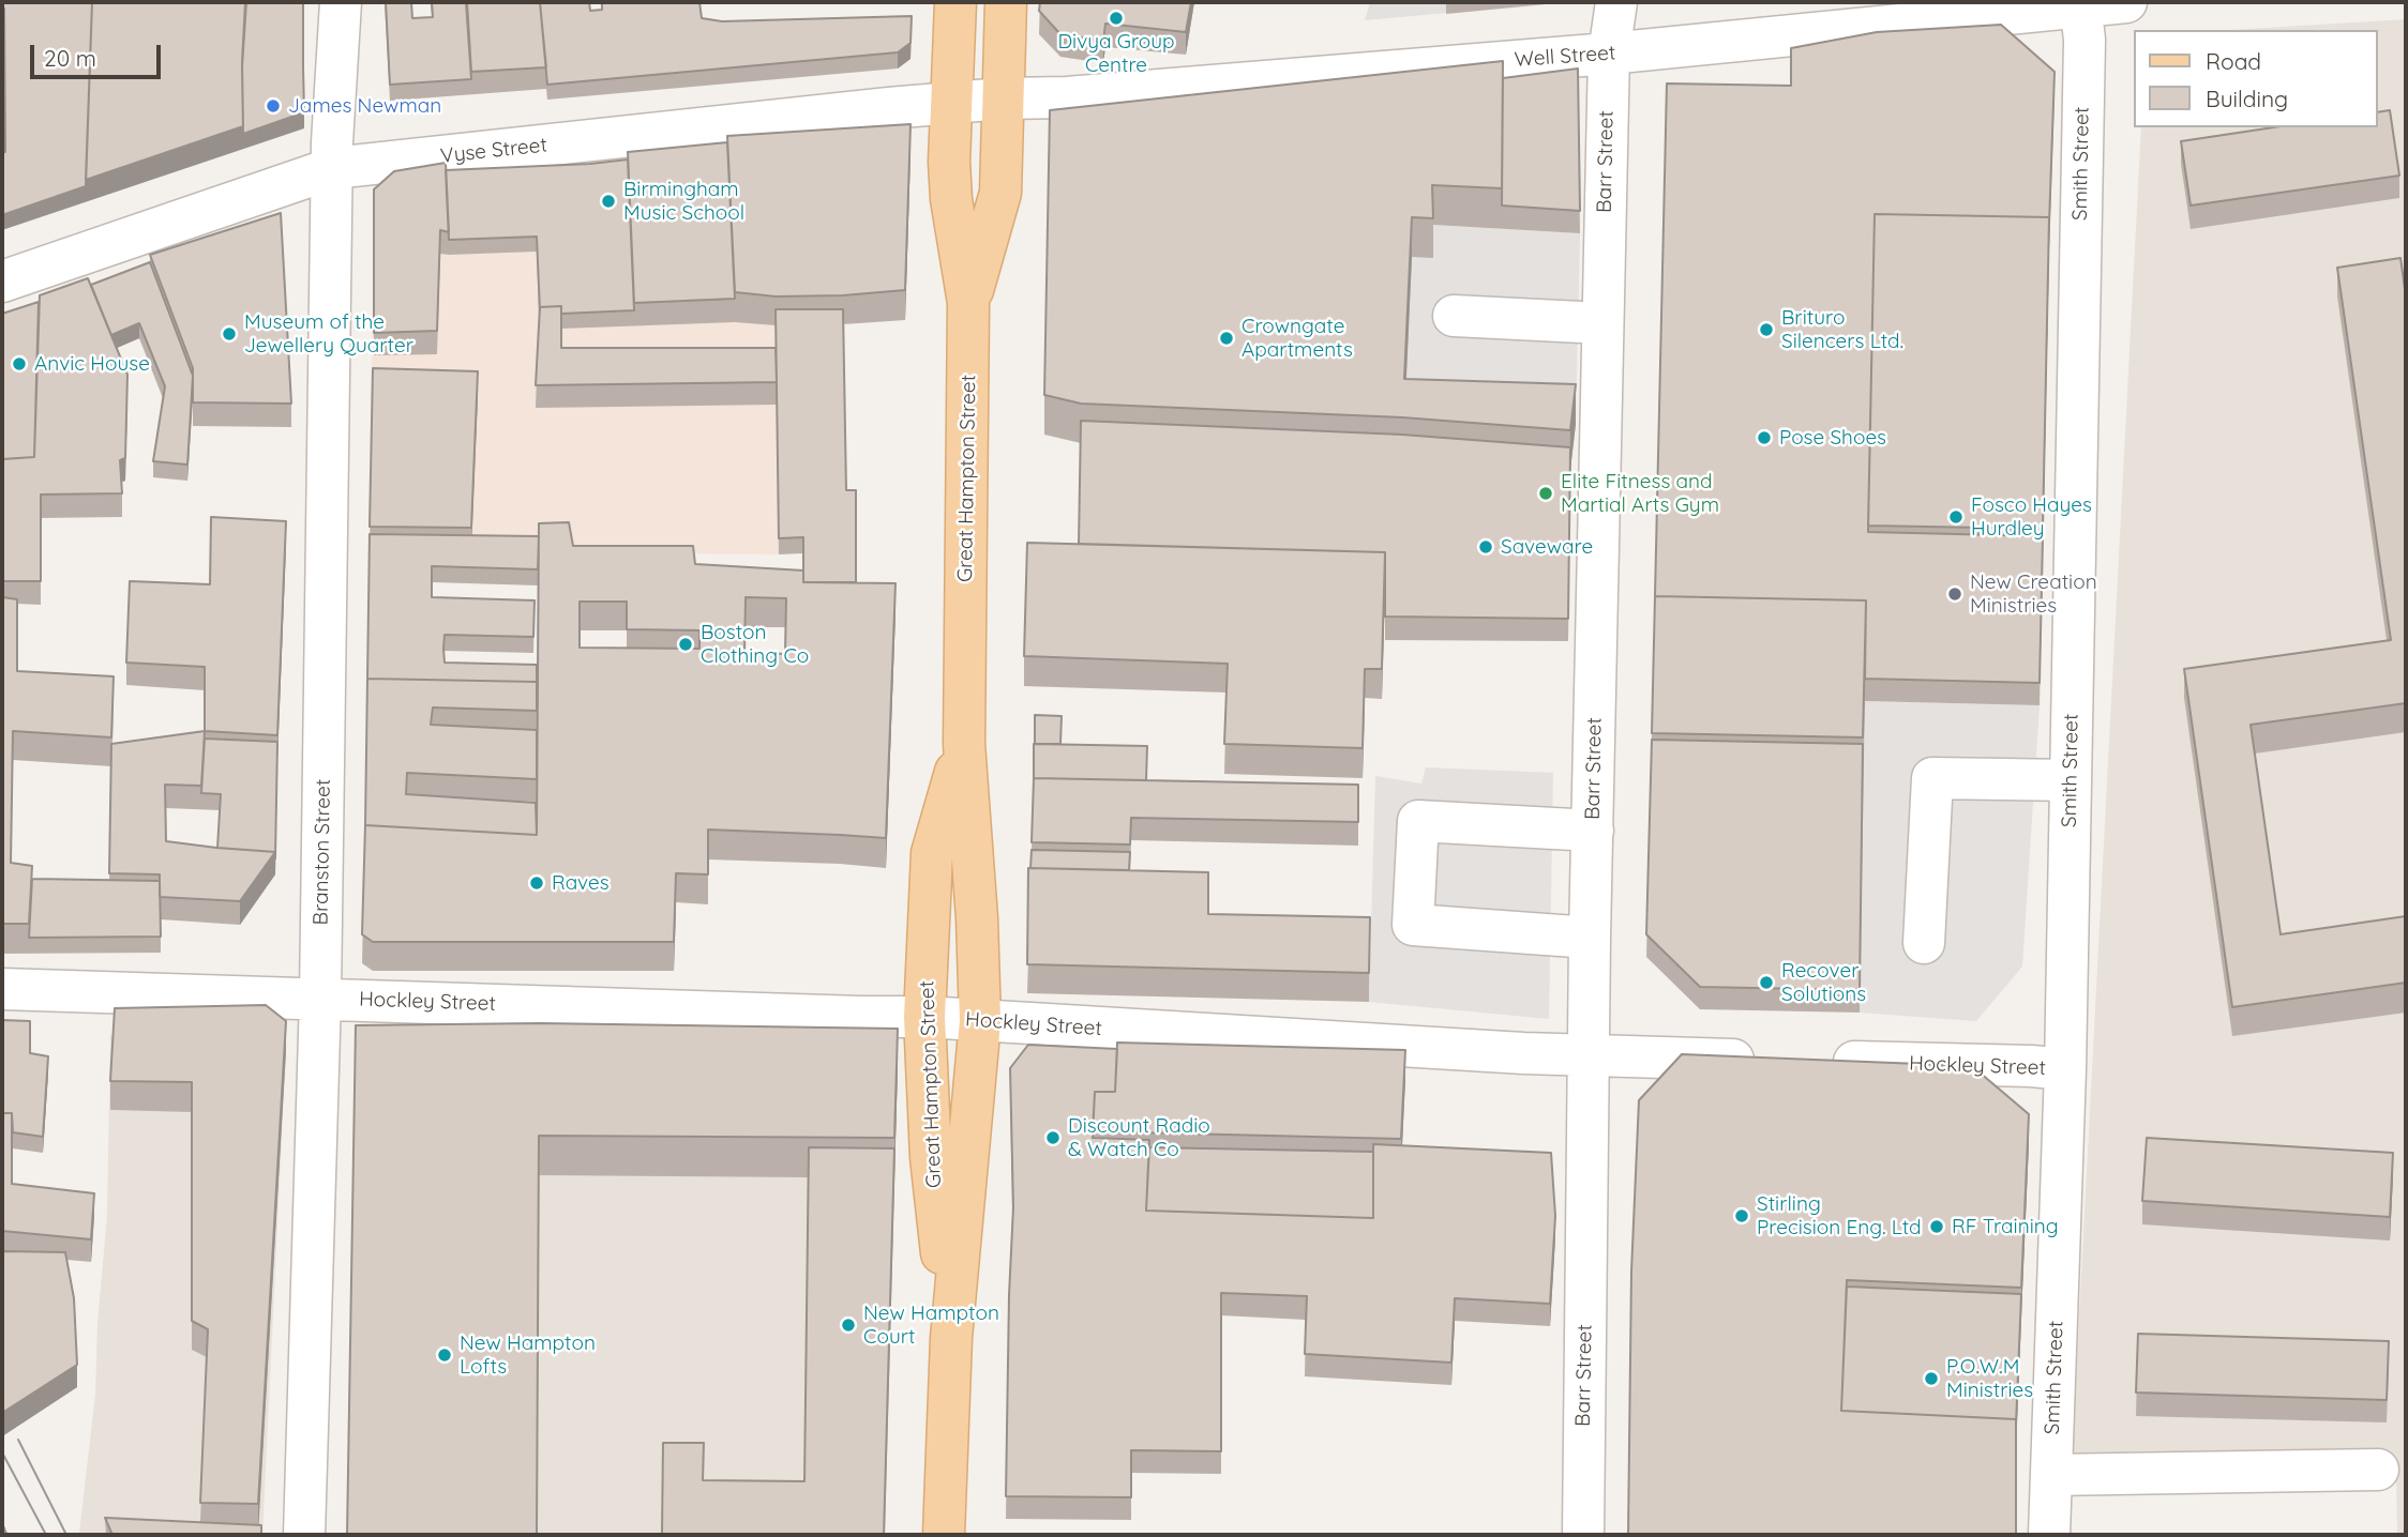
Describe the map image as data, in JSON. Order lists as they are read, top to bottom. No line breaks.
{"streets":{"main road":["Great Hampton Street"],"street":["Well Street","Vyse Street","Barr Street","Smith Street","Branston Street","Hockley Street"]},"crossings":[["Well Street","Vyse Street"],["Well Street","Barr Street"],["Well Street","Smith Street"],["Well Street","Great Hampton Street"],["Vyse Street","Great Hampton Street"],["Vyse Street","Branston Street"],["Barr Street","Hockley Street"],["Smith Street","Hockley Street"],["Great Hampton Street","Hockley Street"],["Branston Street","Hockley Street"]],"places":["Divya Group Centre","James Newman","Birmingham Music School","Brituro Silencers Ltd.","Museum of the Jewellery Quarter","Crowngate Apartments","Anvic House","Pose Shoes","Elite Fitness and Martial Arts Gym","Fosco Hayes Hurdley","Saveware","New Creation Ministries","Boston Clothing Co","Raves","Recover Solutions","Discount Radio & Watch Co","Stirling Precision Eng. Ltd","RF Training","New Hampton Court","New Hampton Lofts","P.O.W.M Ministries"],"legend":["Road","Building"],"scale_bar":"20 m"}
